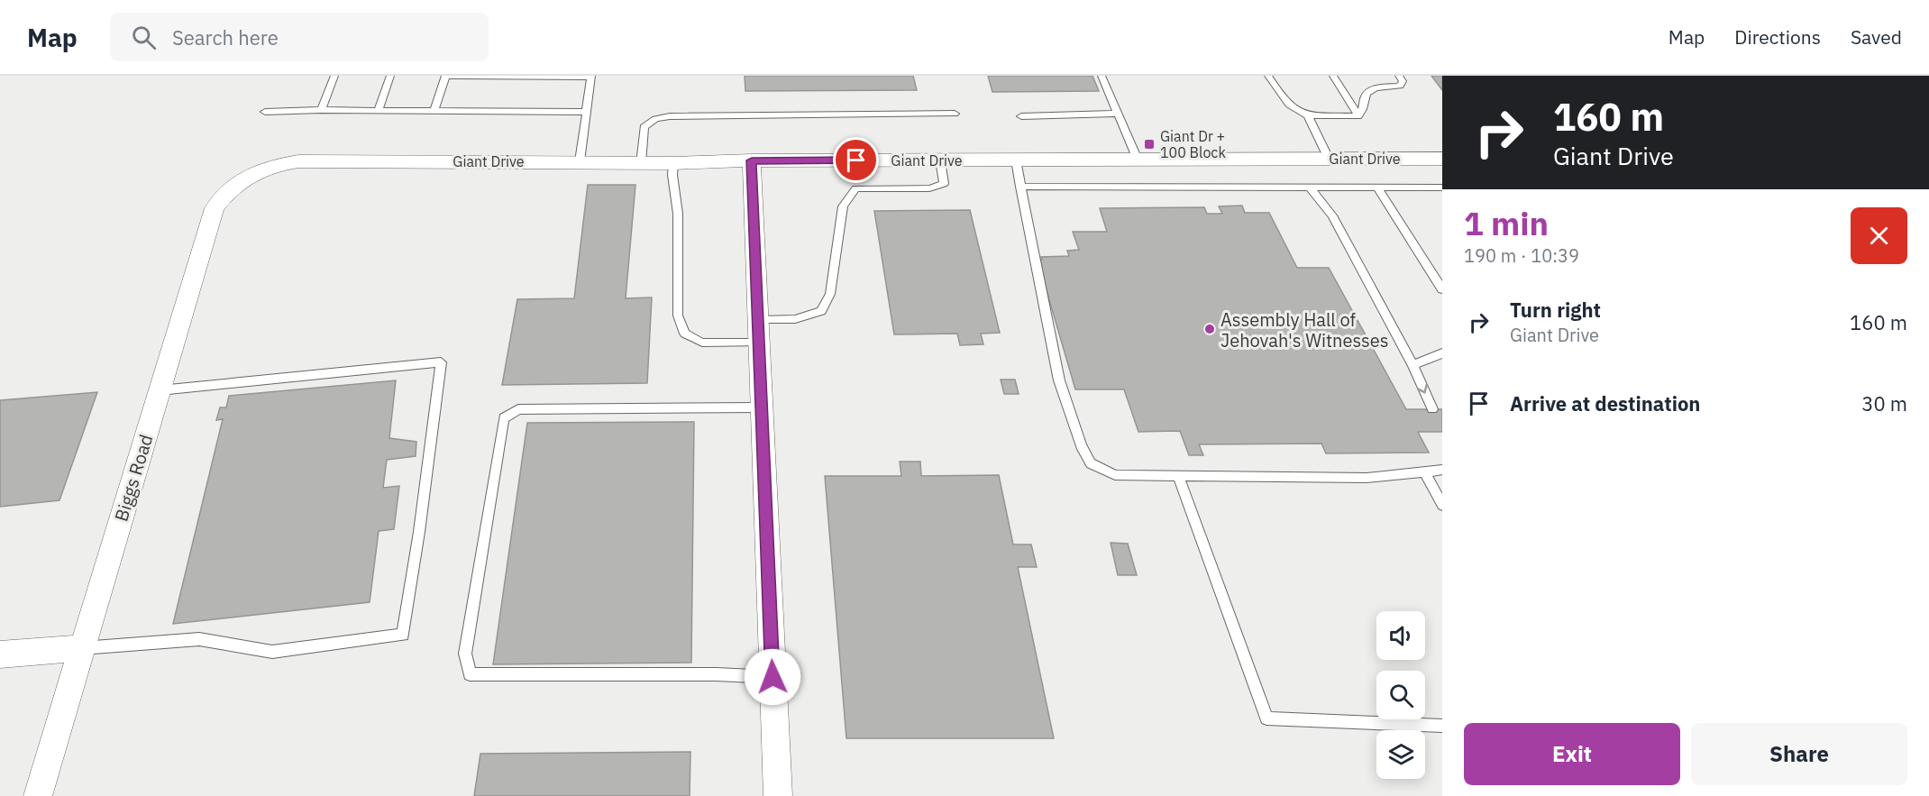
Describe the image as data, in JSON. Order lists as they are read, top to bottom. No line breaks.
{"streets":{"street":["Giant Drive","Biggs Road"]},"crossings":[["Giant Drive","Biggs Road"]],"places":{"transit":["Giant Dr + 100 Block"],"other":["Assembly Hall of Jehovah's Witnesses"]},"page":{"header":"Map","search":"Search here","nav":["Map","Directions","Saved"],"turn":["160 m","Giant Drive"],"heading":["1 min","190 m · 10:39"],"list":[{"name":"Turn right","note":"Giant Drive","value":"160 m"},{"name":"Arrive at destination","value":"30 m"}],"buttons":["Exit","Share"]}}
